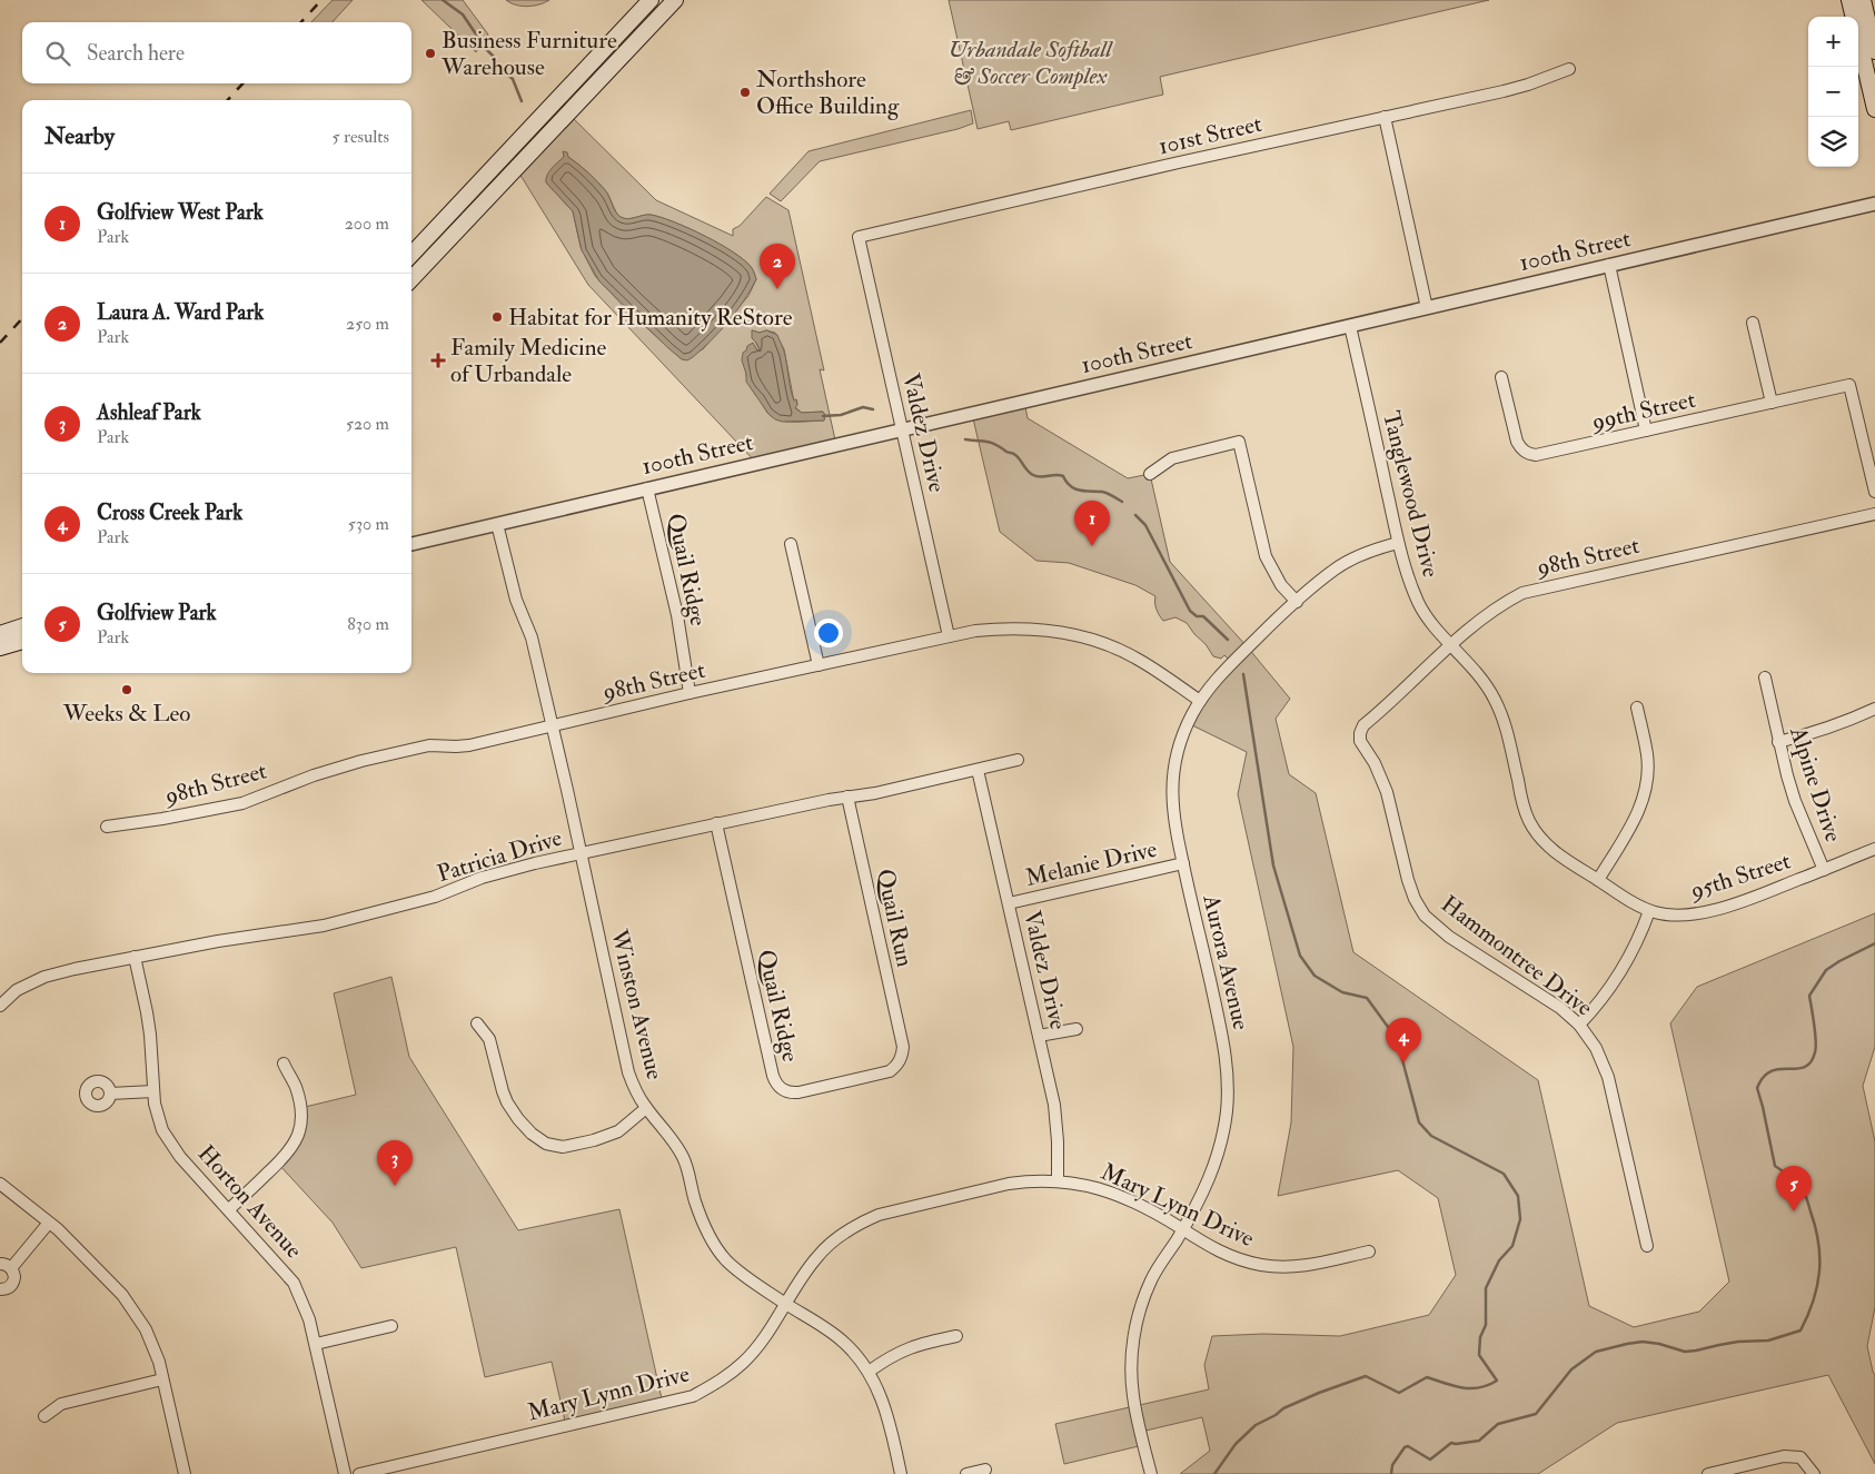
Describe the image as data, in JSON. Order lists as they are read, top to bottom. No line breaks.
{"streets":{"street":["101st Street","100th Street","99th Street","Valdez Drive","Tanglewood Drive","98th Street","Quail Ridge","Alpine Drive","Patricia Drive","Melanie Drive","95th Street","Quail Run","Hammontree Drive","Aurora Avenue","Winston Avenue","Horton Avenue","Mary Lynn Drive"]},"crossings":[["101st Street","Valdez Drive"],["100th Street","Valdez Drive"],["100th Street","Tanglewood Drive"],["100th Street","Quail Ridge"],["100th Street","Winston Avenue"],["Valdez Drive","98th Street"],["Valdez Drive","Patricia Drive"],["Valdez Drive","Melanie Drive"],["Valdez Drive","Mary Lynn Drive"],["Tanglewood Drive","98th Street"],["Tanglewood Drive","95th Street"],["Tanglewood Drive","Aurora Avenue"],["98th Street","Quail Ridge"],["98th Street","Hammontree Drive"],["98th Street","Aurora Avenue"],["98th Street","Winston Avenue"],["Quail Ridge","Patricia Drive"],["Quail Ridge","Quail Run"],["Alpine Drive","95th Street"],["Patricia Drive","Quail Run"],["Patricia Drive","Winston Avenue"],["Patricia Drive","Horton Avenue"],["Melanie Drive","Aurora Avenue"],["Aurora Avenue","Mary Lynn Drive"],["Winston Avenue","Mary Lynn Drive"]],"parks":["Urbandale Softball & Soccer Complex"],"places":{"other":["Business Furniture Warehouse","Northshore Office Building","Habitat for Humanity ReStore","Weeks & Leo"],"health":["Family Medicine of Urbandale"]},"page":{"map_buttons":["+","−"],"search":"Search here","heading":["Nearby","5 results"],"list":[{"mark":"1","name":"Golfview West Park","note":"Park","value":"200 m"},{"mark":"2","name":"Laura A. Ward Park","note":"Park","value":"250 m"},{"mark":"3","name":"Ashleaf Park","note":"Park","value":"520 m"},{"mark":"4","name":"Cross Creek Park","note":"Park","value":"530 m"},{"mark":"5","name":"Golfview Park","note":"Park","value":"830 m"}],"pins":["2","1","4","3","5"]}}
